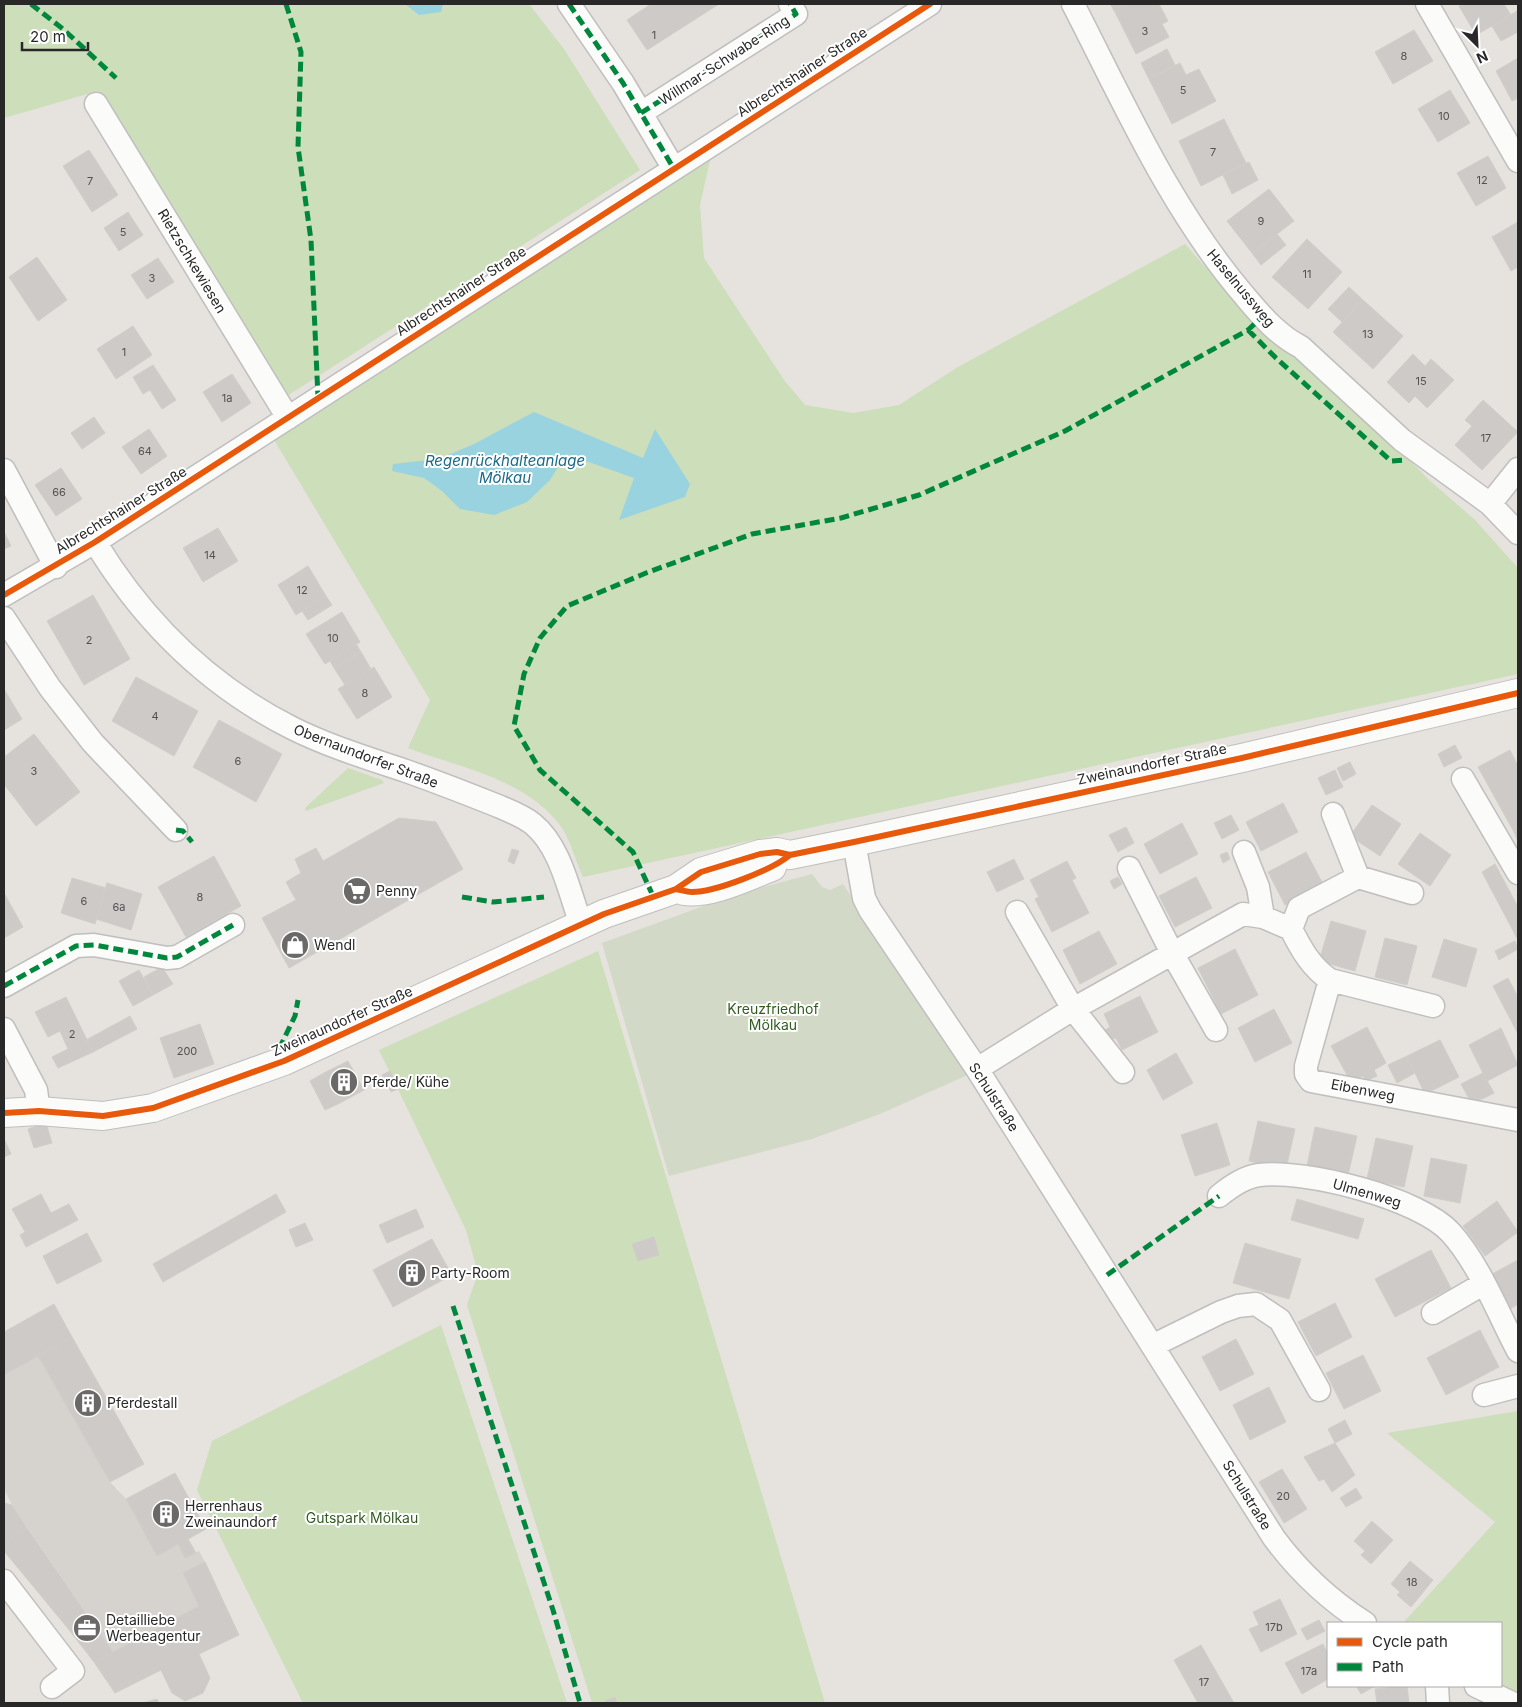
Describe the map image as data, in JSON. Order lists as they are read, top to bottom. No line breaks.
{"streets":{"street":["Willmar-Schwabe-Ring","Albrechtshainer Straße","Rietzschkewiesen","Haselnussweg","Obernaundorfer Straße","Zweinaundorfer Straße","Eibenweg","Schulstraße","Ulmenweg"]},"crossings":[["Albrechtshainer Straße","Rietzschkewiesen"],["Albrechtshainer Straße","Obernaundorfer Straße"],["Obernaundorfer Straße","Zweinaundorfer Straße"],["Zweinaundorfer Straße","Schulstraße"]],"water":["Regenrückhalteanlage Mölkau"],"parks":["Kreuzfriedhof Mölkau","Gutspark Mölkau"],"places":{"supermarket":["Penny"],"shop":["Wendl"],"building":["Pferde/ Kühe","Party-Room","Pferdestall","Herrenhaus Zweinaundorf"],"office":["Detailliebe Werbeagentur"]},"house_numbers":["3","1","8","5","10","7","12","7","9","5","11","3","13","1","15","1a","17","64","66","14","12","10","2","8","4","6","3","8","6","6a","2","200","20","18","17b","17a","17"],"legend":["Cycle path","Path"],"scale_bar":"20 m","north":"bottom right"}
